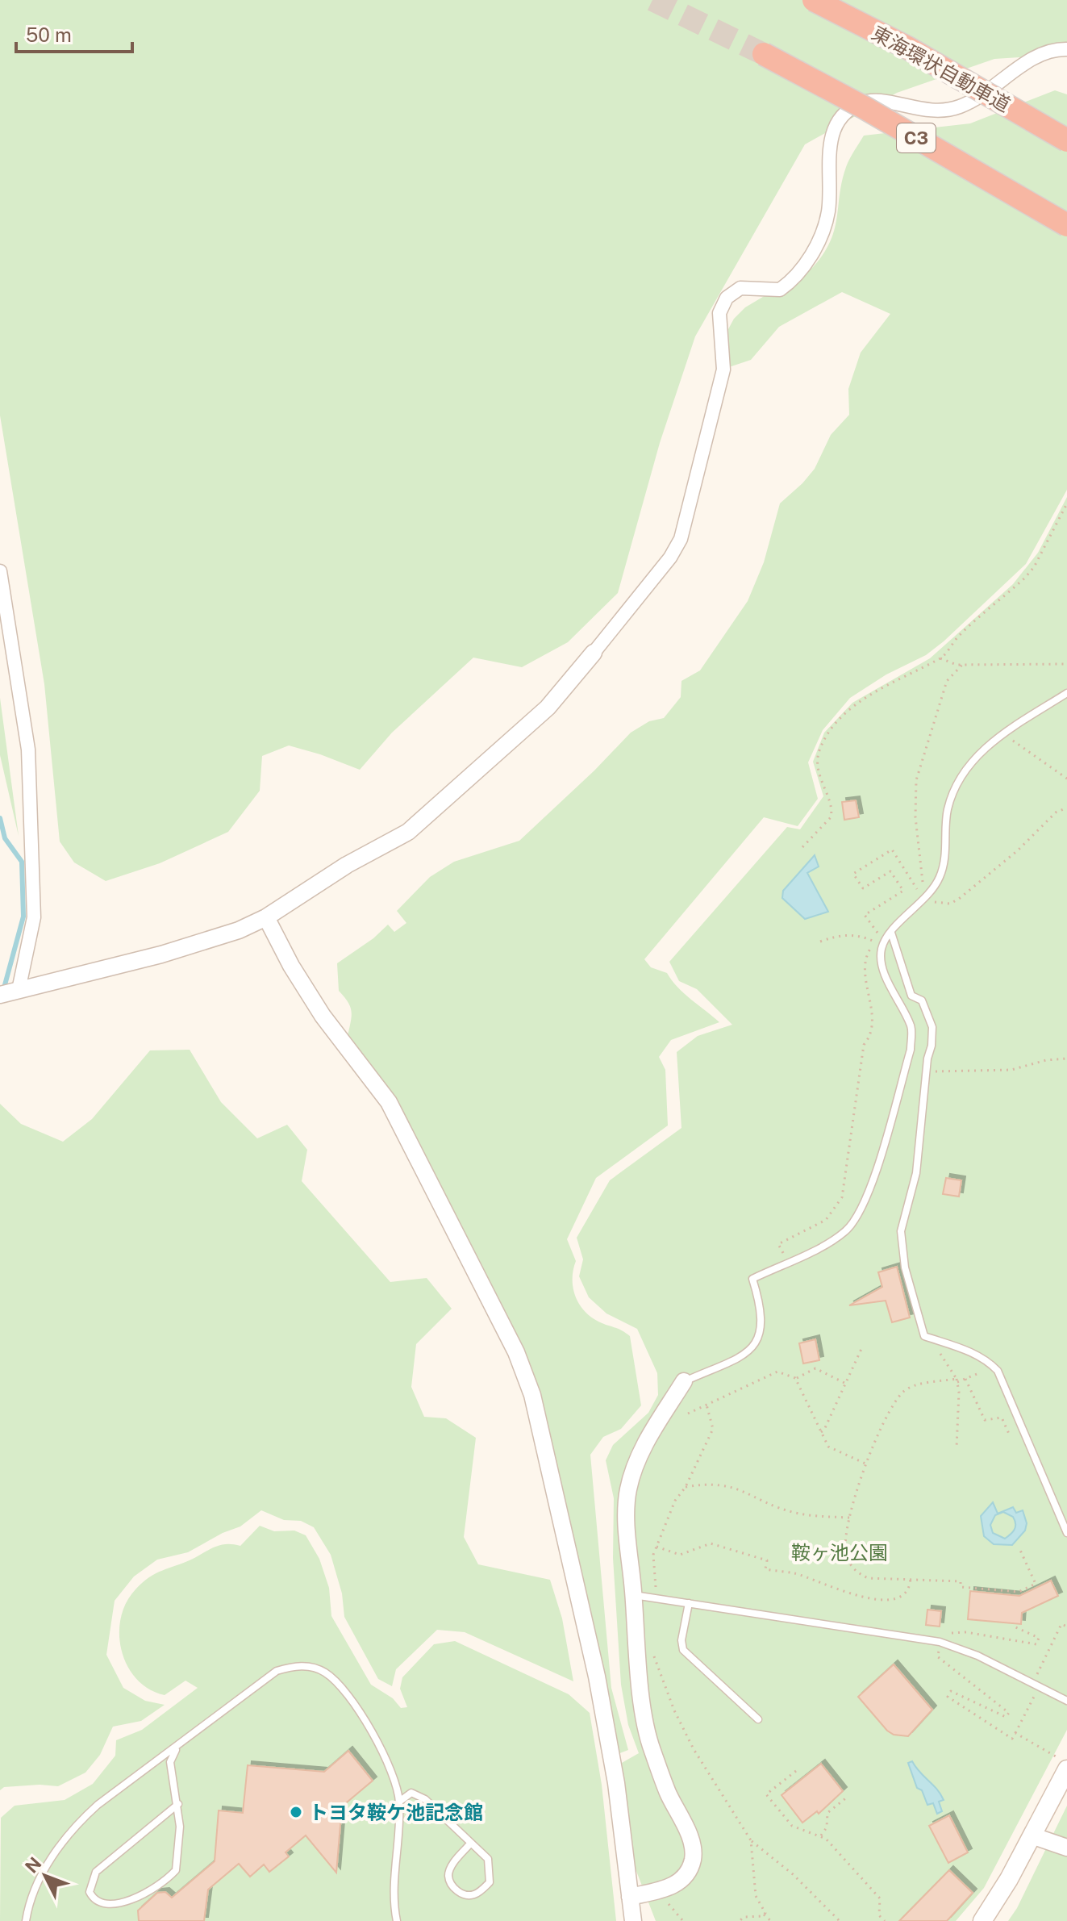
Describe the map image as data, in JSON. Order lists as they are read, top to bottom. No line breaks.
{"streets":{"highway":["東海環状自動車道","C3"]},"parks":["鞍ヶ池公園"],"places":["トヨタ鞍ケ池記念館"],"scale_bar":"50 m","north":"top left"}
